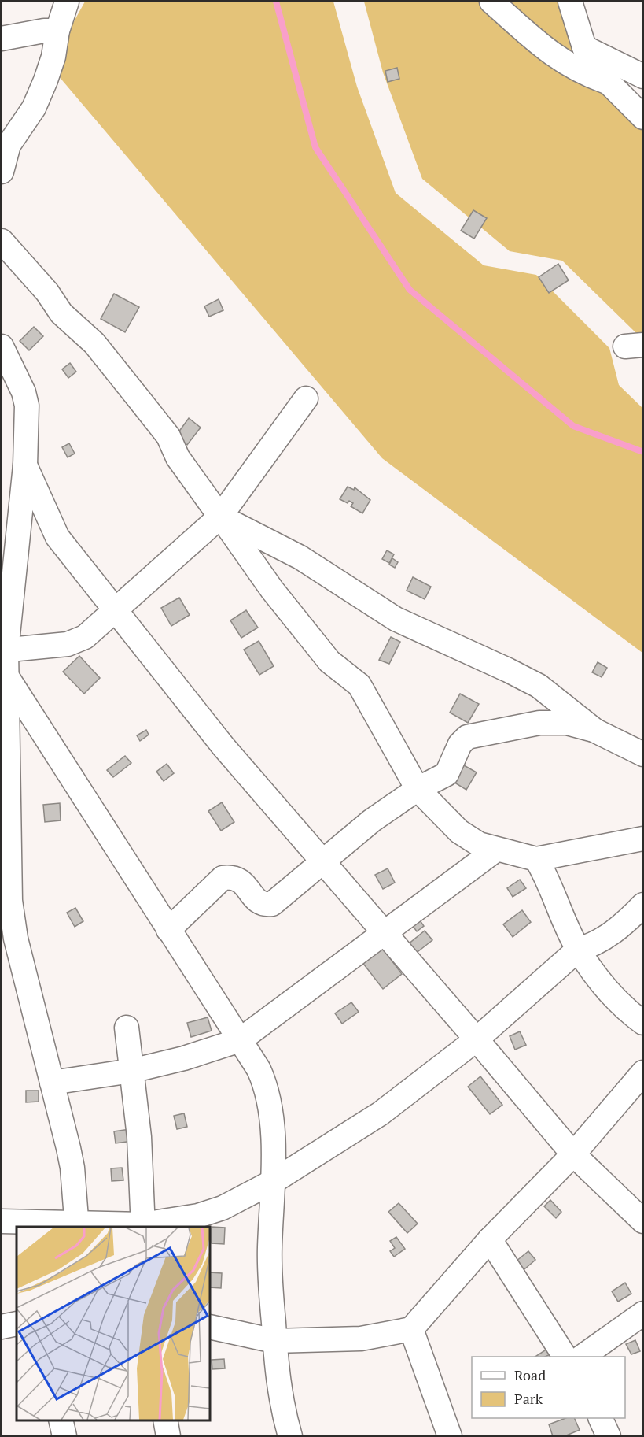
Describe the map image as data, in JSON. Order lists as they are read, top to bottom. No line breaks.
{"legend":["Road","Park"]}
